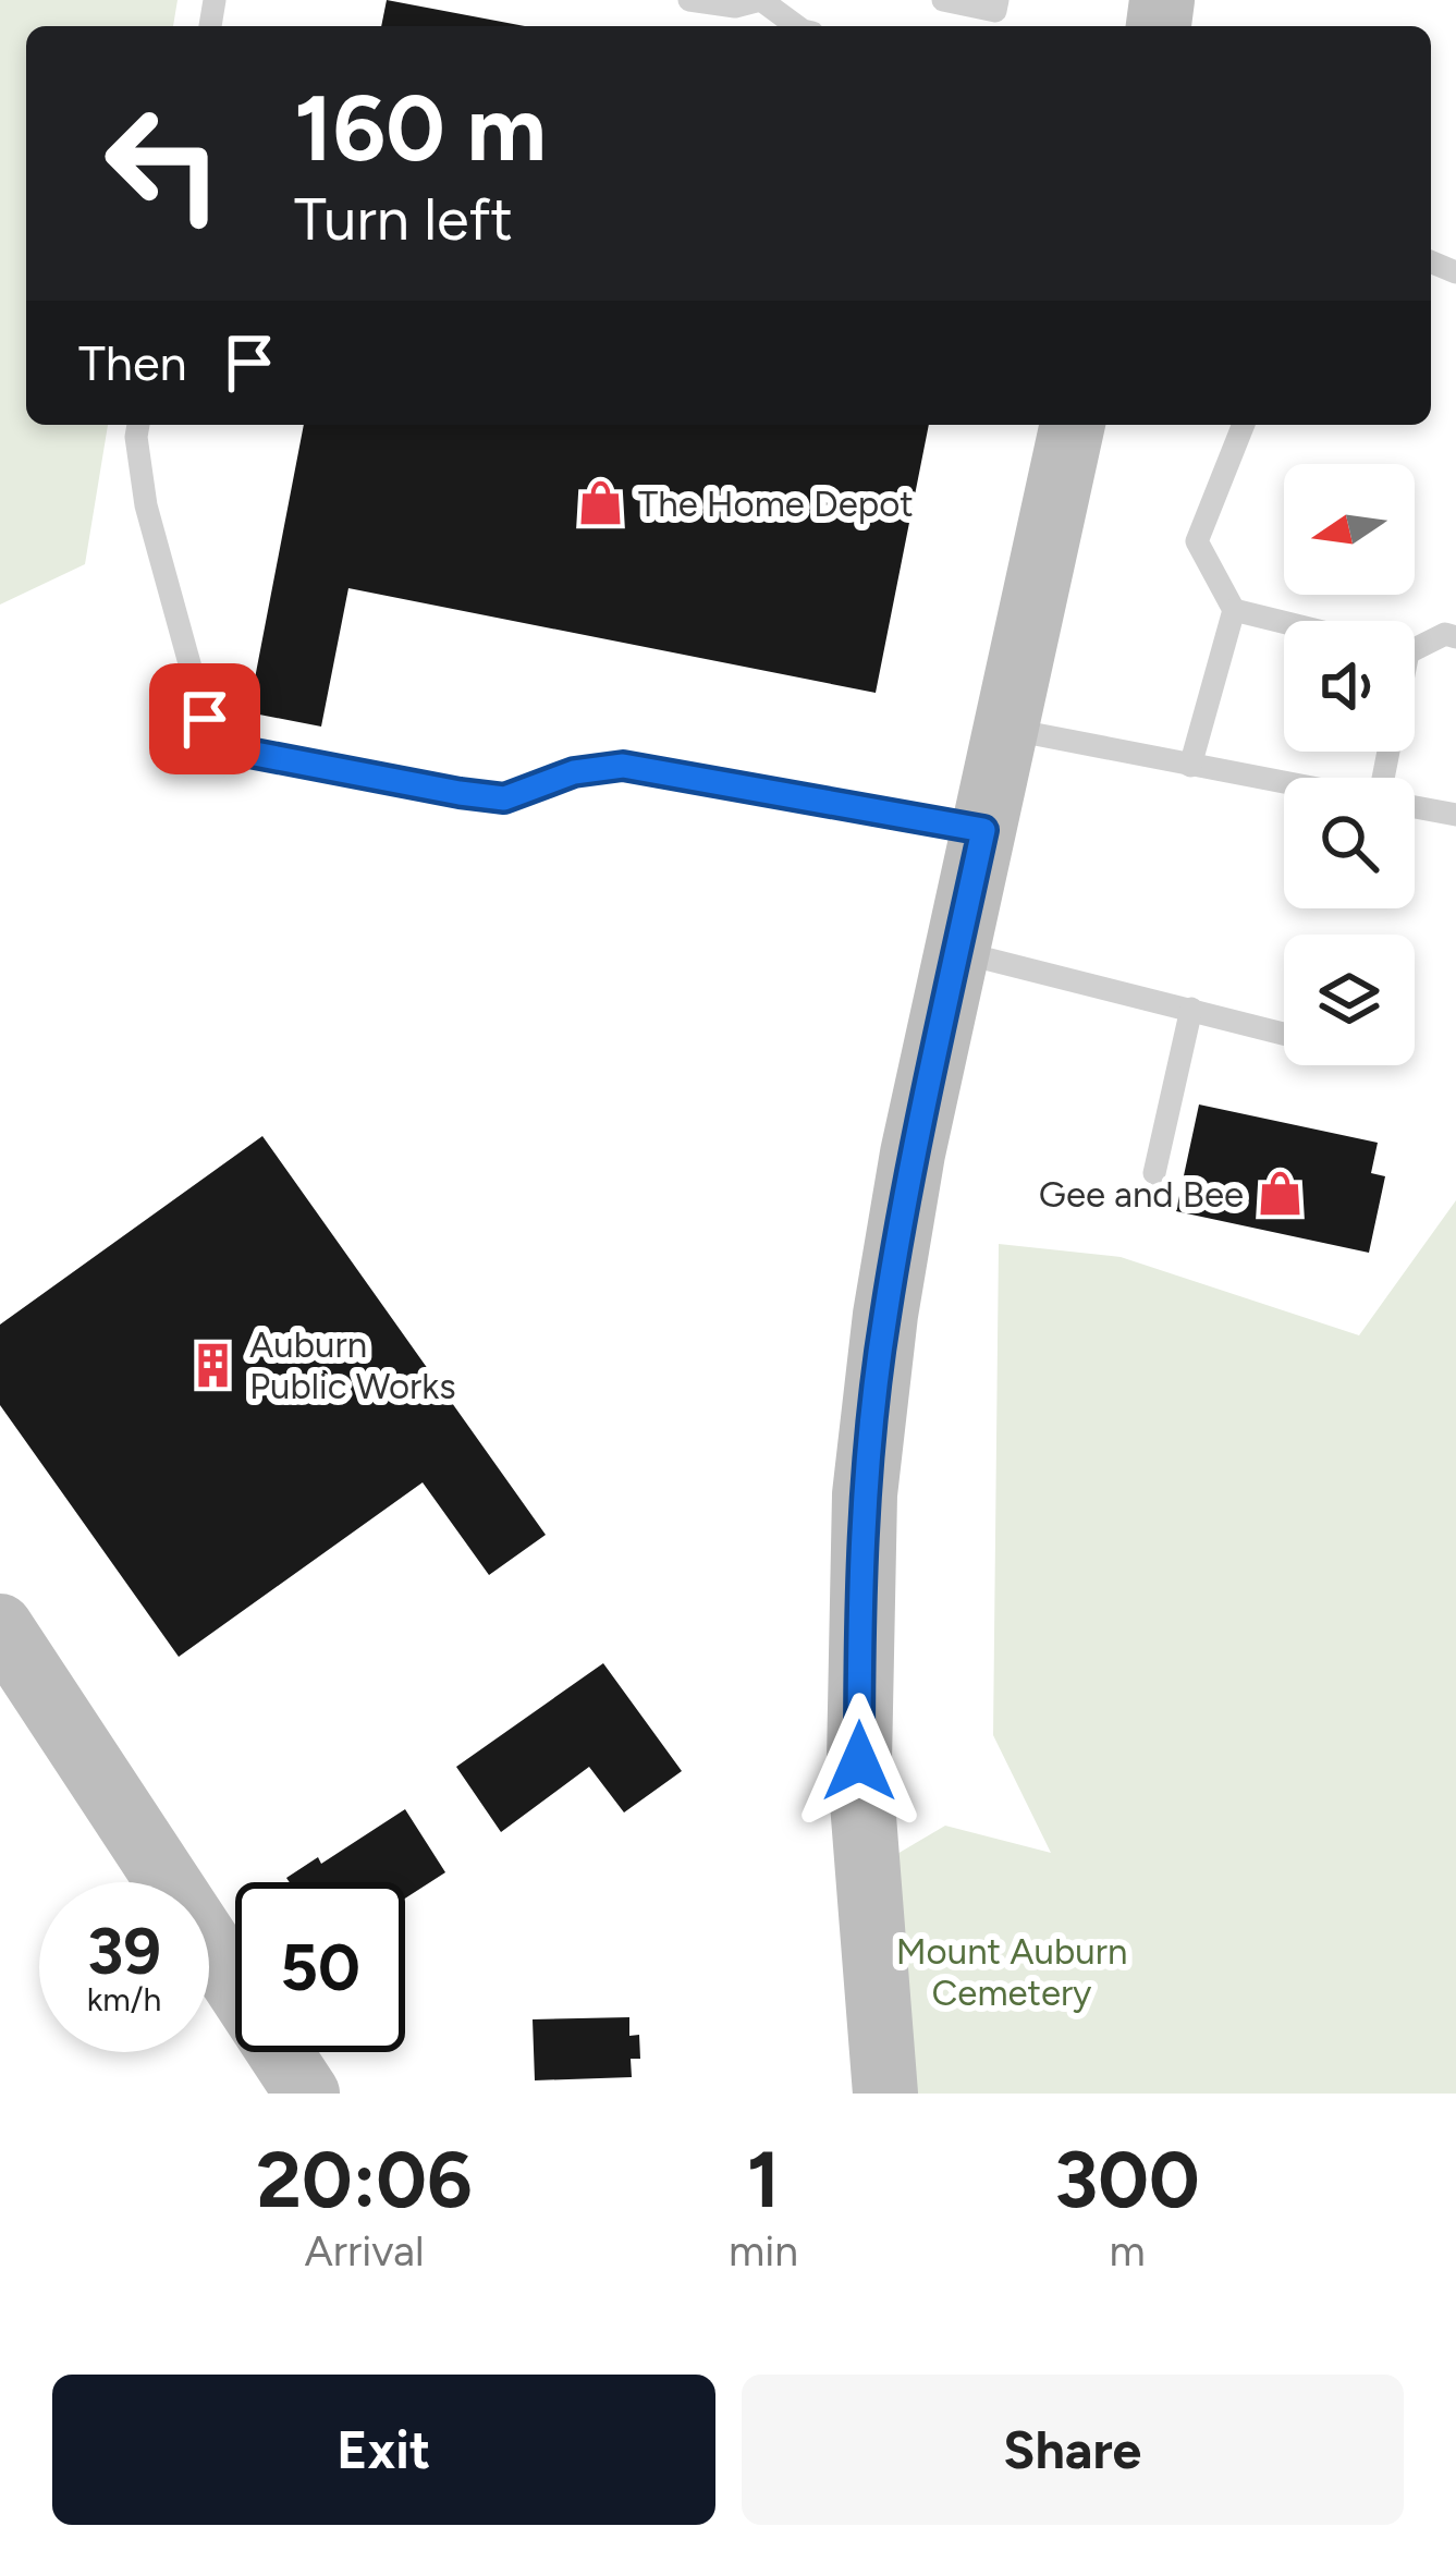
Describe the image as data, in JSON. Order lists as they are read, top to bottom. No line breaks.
{"parks":["Mount Auburn Cemetery"],"places":{"shop":["The Home Depot","Gee and Bee"],"building":["Auburn Public Works"]},"north":"left","page":{"turn":["160 m","Turn left"],"then":"Then","speed":"39 km/h","limit":"50","eta":["20:06","Arrival","1","min","300","m"],"buttons":["Exit","Share"]}}
